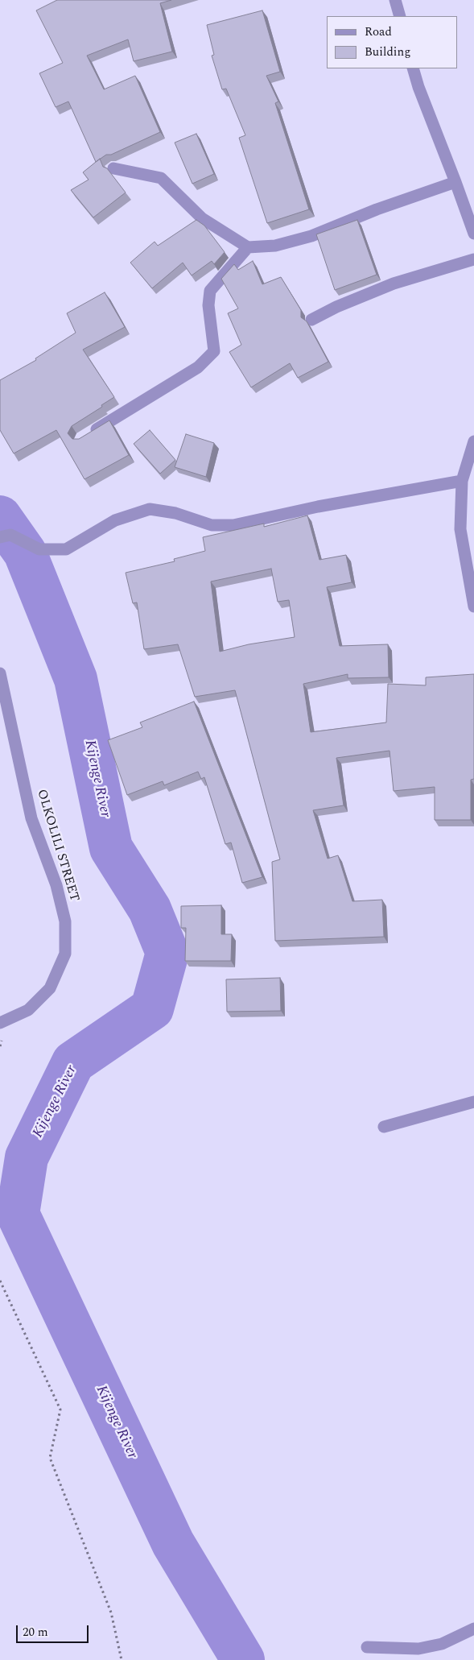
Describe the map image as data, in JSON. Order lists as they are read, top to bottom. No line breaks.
{"streets":{"street":["OLKOLILI STREET"]},"water":["Kijenge River"],"legend":["Road","Building"],"scale_bar":"20 m"}
